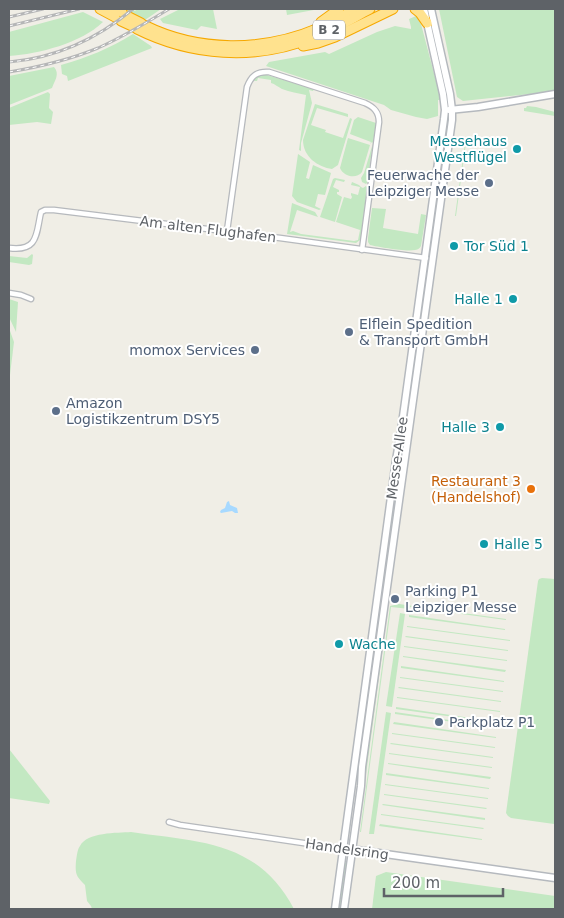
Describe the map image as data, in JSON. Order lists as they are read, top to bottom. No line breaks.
{"streets":{"highway":["B 2"],"main road":["Messe-Allee","Handelsring"],"street":["Am alten Flughafen"]},"crossings":[["Am alten Flughafen","Messe-Allee"],["Messe-Allee","Handelsring"]],"places":["Messehaus Westflügel","Feuerwache der Leipziger Messe","Tor Süd 1","Halle 1","Elflein Spedition & Transport GmbH","momox Services","Amazon Logistikzentrum DSY5","Halle 3","Restaurant 3 (Handelshof)","Halle 5","Parking P1 Leipziger Messe","Wache","Parkplatz P1"],"scale_bar":"200 m"}
